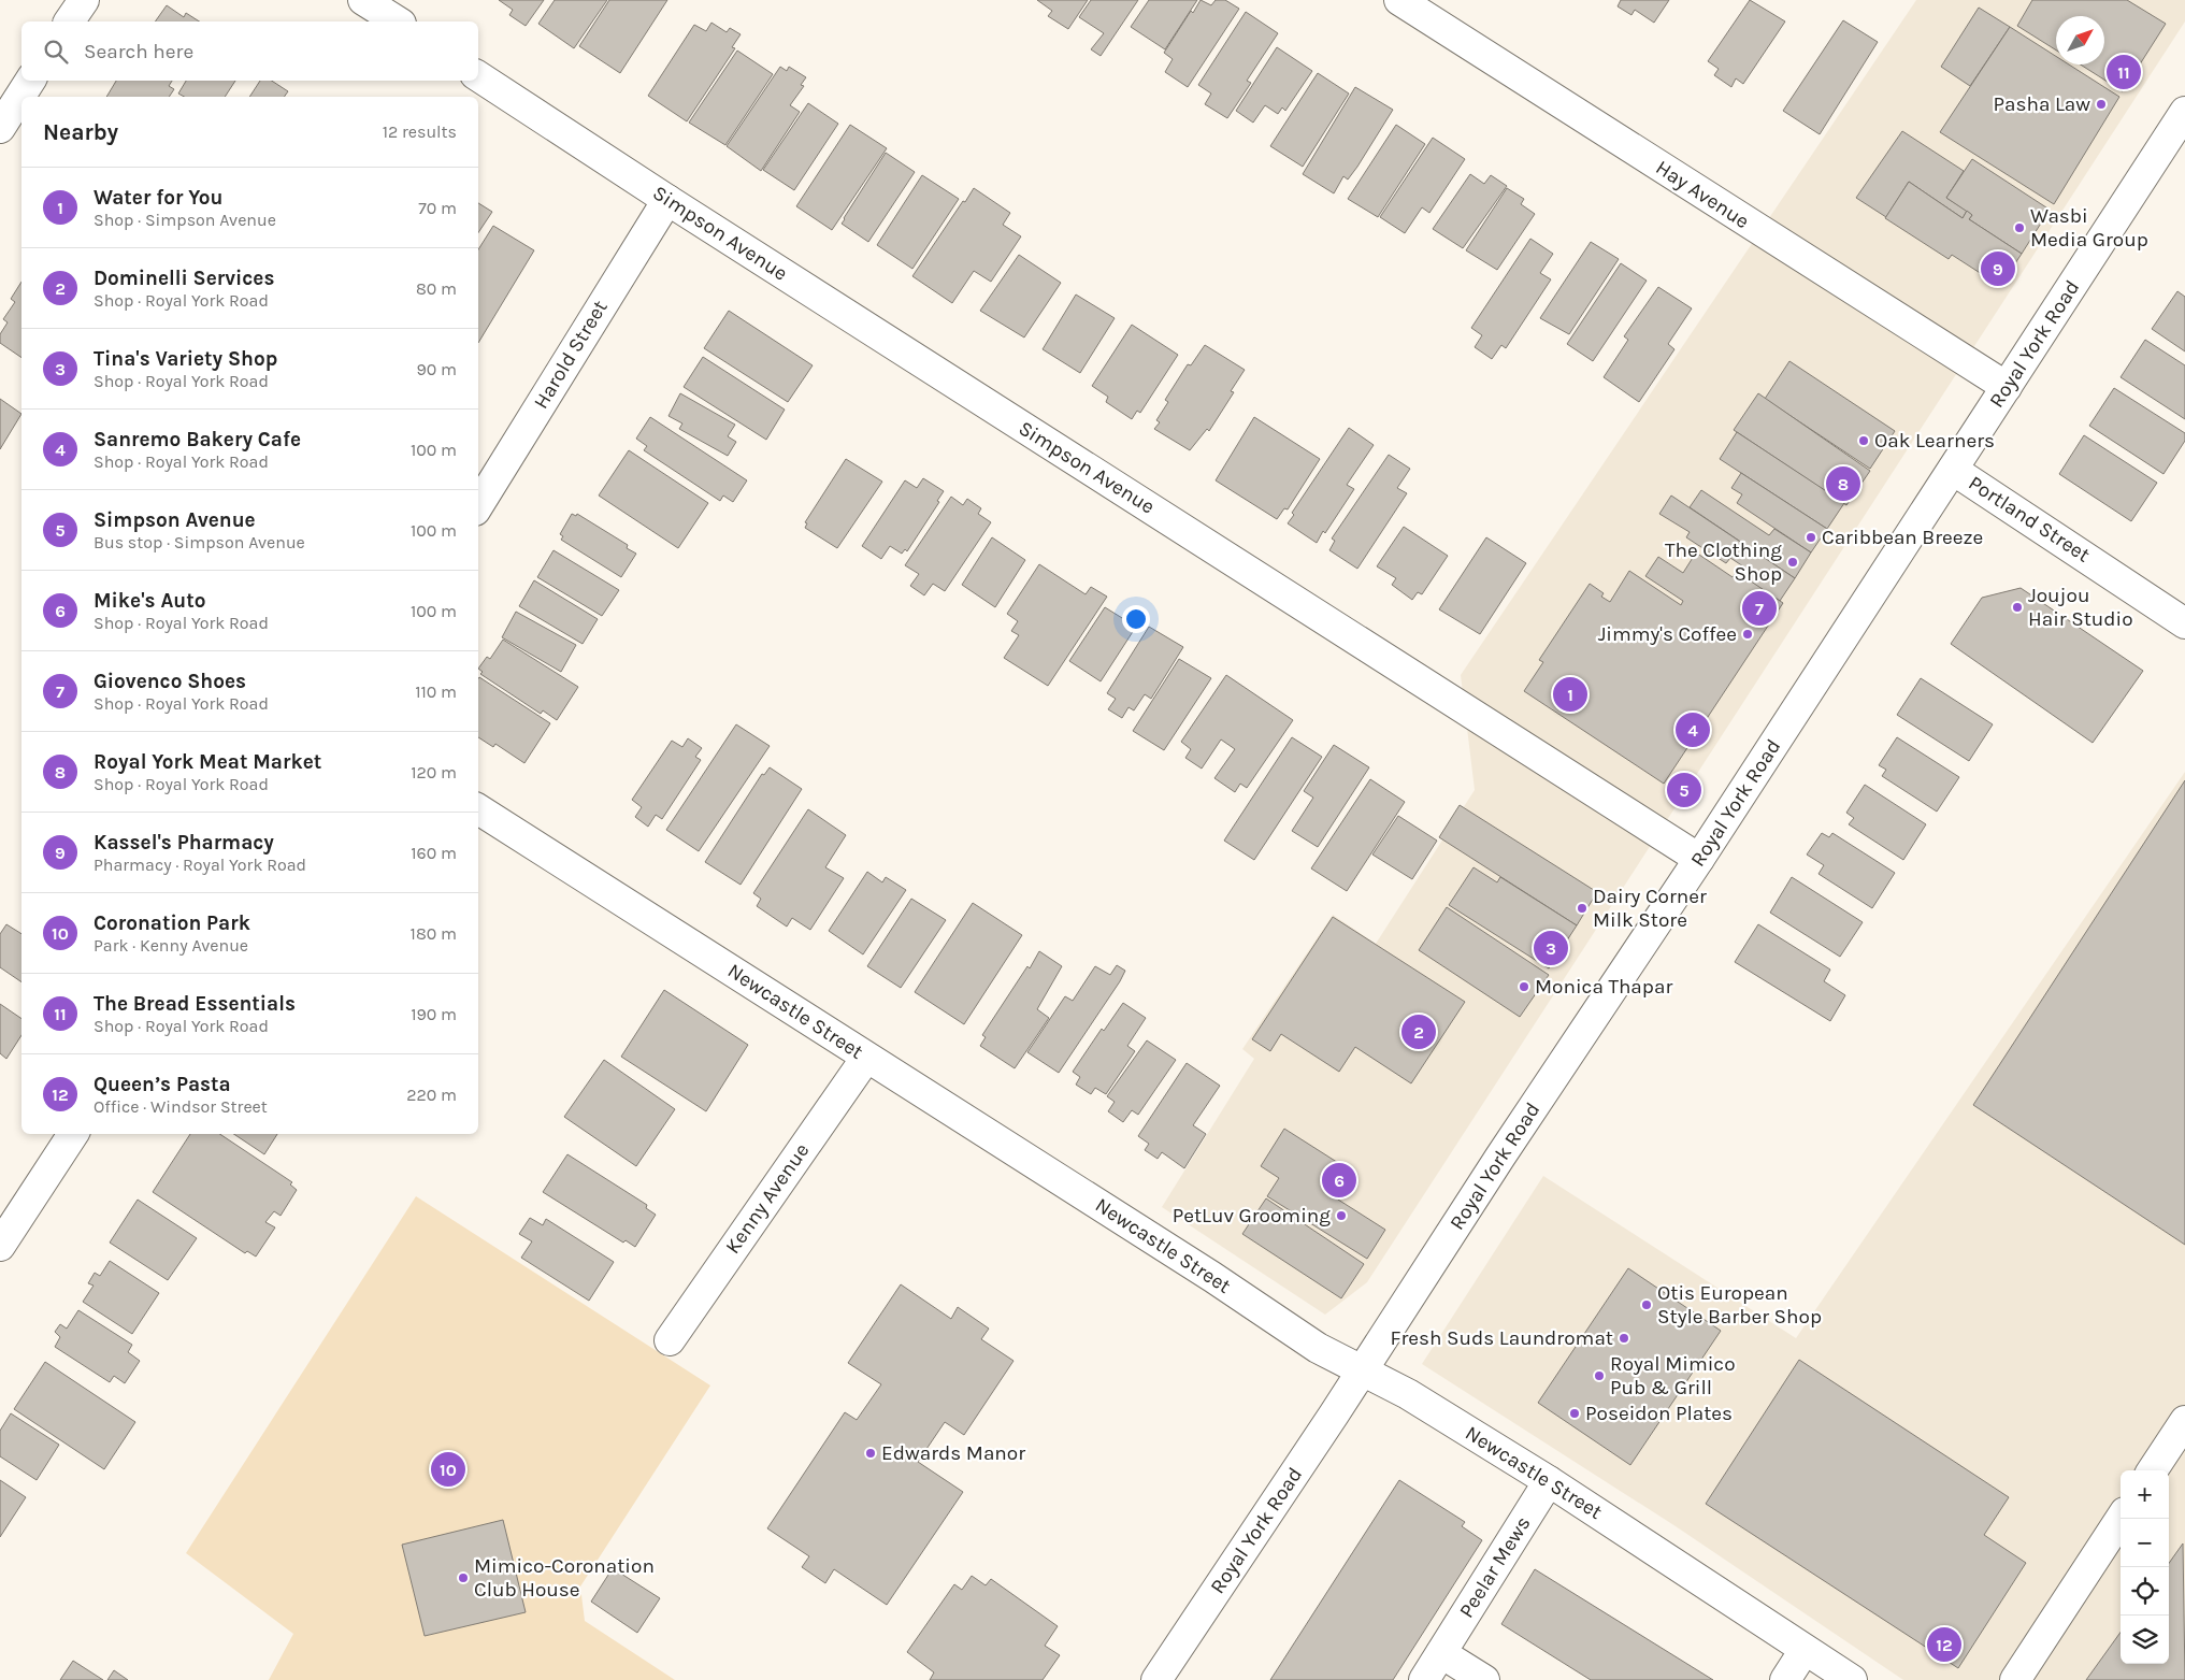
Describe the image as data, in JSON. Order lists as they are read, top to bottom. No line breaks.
{"streets":{"street":["Hay Avenue","Simpson Avenue","Royal York Road","Harold Street","Portland Street","Newcastle Street","Kenny Avenue","Peelar Mews"]},"crossings":[["Hay Avenue","Royal York Road"],["Simpson Avenue","Royal York Road"],["Simpson Avenue","Harold Street"],["Royal York Road","Portland Street"],["Royal York Road","Newcastle Street"],["Newcastle Street","Kenny Avenue"],["Newcastle Street","Peelar Mews"]],"places":["Pasha Law","Wasbi Media Group","Oak Learners","Caribbean Breeze","The Clothing Shop","Joujou Hair Studio","Jimmy's Coffee","Dairy Corner Milk Store","Monica Thapar","PetLuv Grooming","Otis European Style Barber Shop","Fresh Suds Laundromat","Royal Mimico Pub & Grill","Poseidon Plates","Edwards Manor","Mimico-Coronation Club House"],"north":"top right","page":{"search":"Search here","pins":["11","9","8","7","1","4","5","3","2","6","10","12"],"heading":["Nearby","12 results"],"list":[{"mark":"1","name":"Water for You","note":"Shop · Simpson Avenue","value":"70 m"},{"mark":"2","name":"Dominelli Services","note":"Shop · Royal York Road","value":"80 m"},{"mark":"3","name":"Tina's Variety Shop","note":"Shop · Royal York Road","value":"90 m"},{"mark":"4","name":"Sanremo Bakery Cafe","note":"Shop · Royal York Road","value":"100 m"},{"mark":"5","name":"Simpson Avenue","note":"Bus stop · Simpson Avenue","value":"100 m"},{"mark":"6","name":"Mike's Auto","note":"Shop · Royal York Road","value":"100 m"},{"mark":"7","name":"Giovenco Shoes","note":"Shop · Royal York Road","value":"110 m"},{"mark":"8","name":"Royal York Meat Market","note":"Shop · Royal York Road","value":"120 m"},{"mark":"9","name":"Kassel's Pharmacy","note":"Pharmacy · Royal York Road","value":"160 m"},{"mark":"10","name":"Coronation Park","note":"Park · Kenny Avenue","value":"180 m"},{"mark":"11","name":"The Bread Essentials","note":"Shop · Royal York Road","value":"190 m"},{"mark":"12","name":"Queen’s Pasta","note":"Office · Windsor Street","value":"220 m"}],"map_buttons":["+","−"]}}
